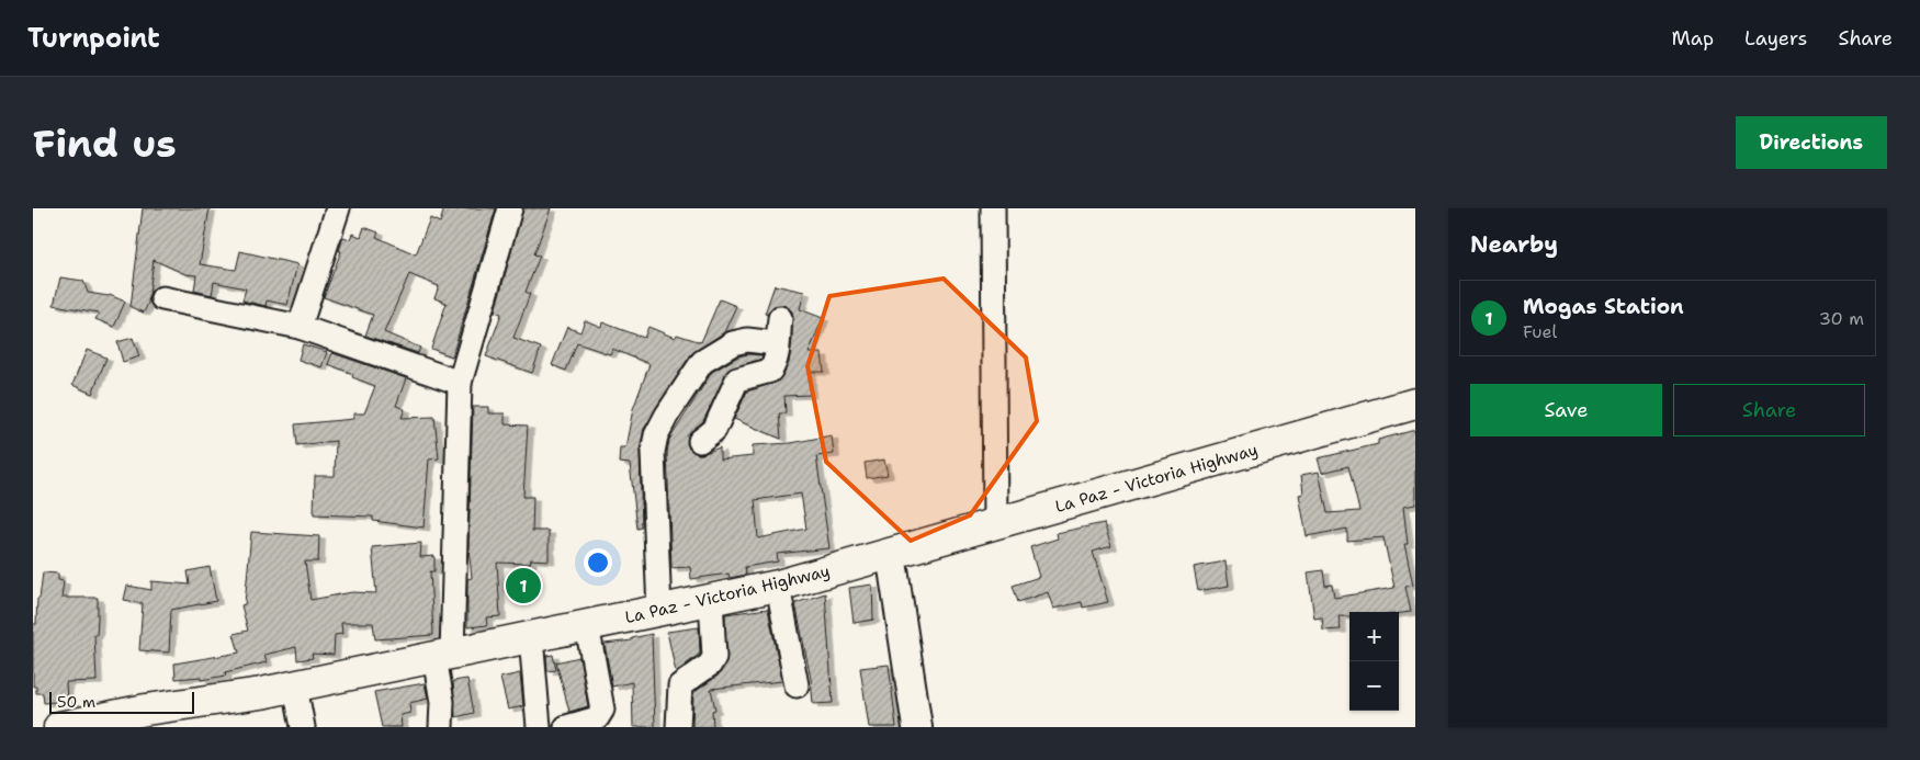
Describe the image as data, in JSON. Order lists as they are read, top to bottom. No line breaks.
{"streets":{"main road":["La Paz - Victoria Highway"]},"scale_bar":"50 m","page":{"header":"Turnpoint","nav":["Map","Layers","Share"],"buttons":["Directions",["Save","Share"]],"title":"Find us","heading":"Nearby","list":[{"mark":"1","name":"Mogas Station","note":"Fuel","value":"30 m"}],"pins":"1","map_buttons":["+","−"],"scale":"50 m"}}
